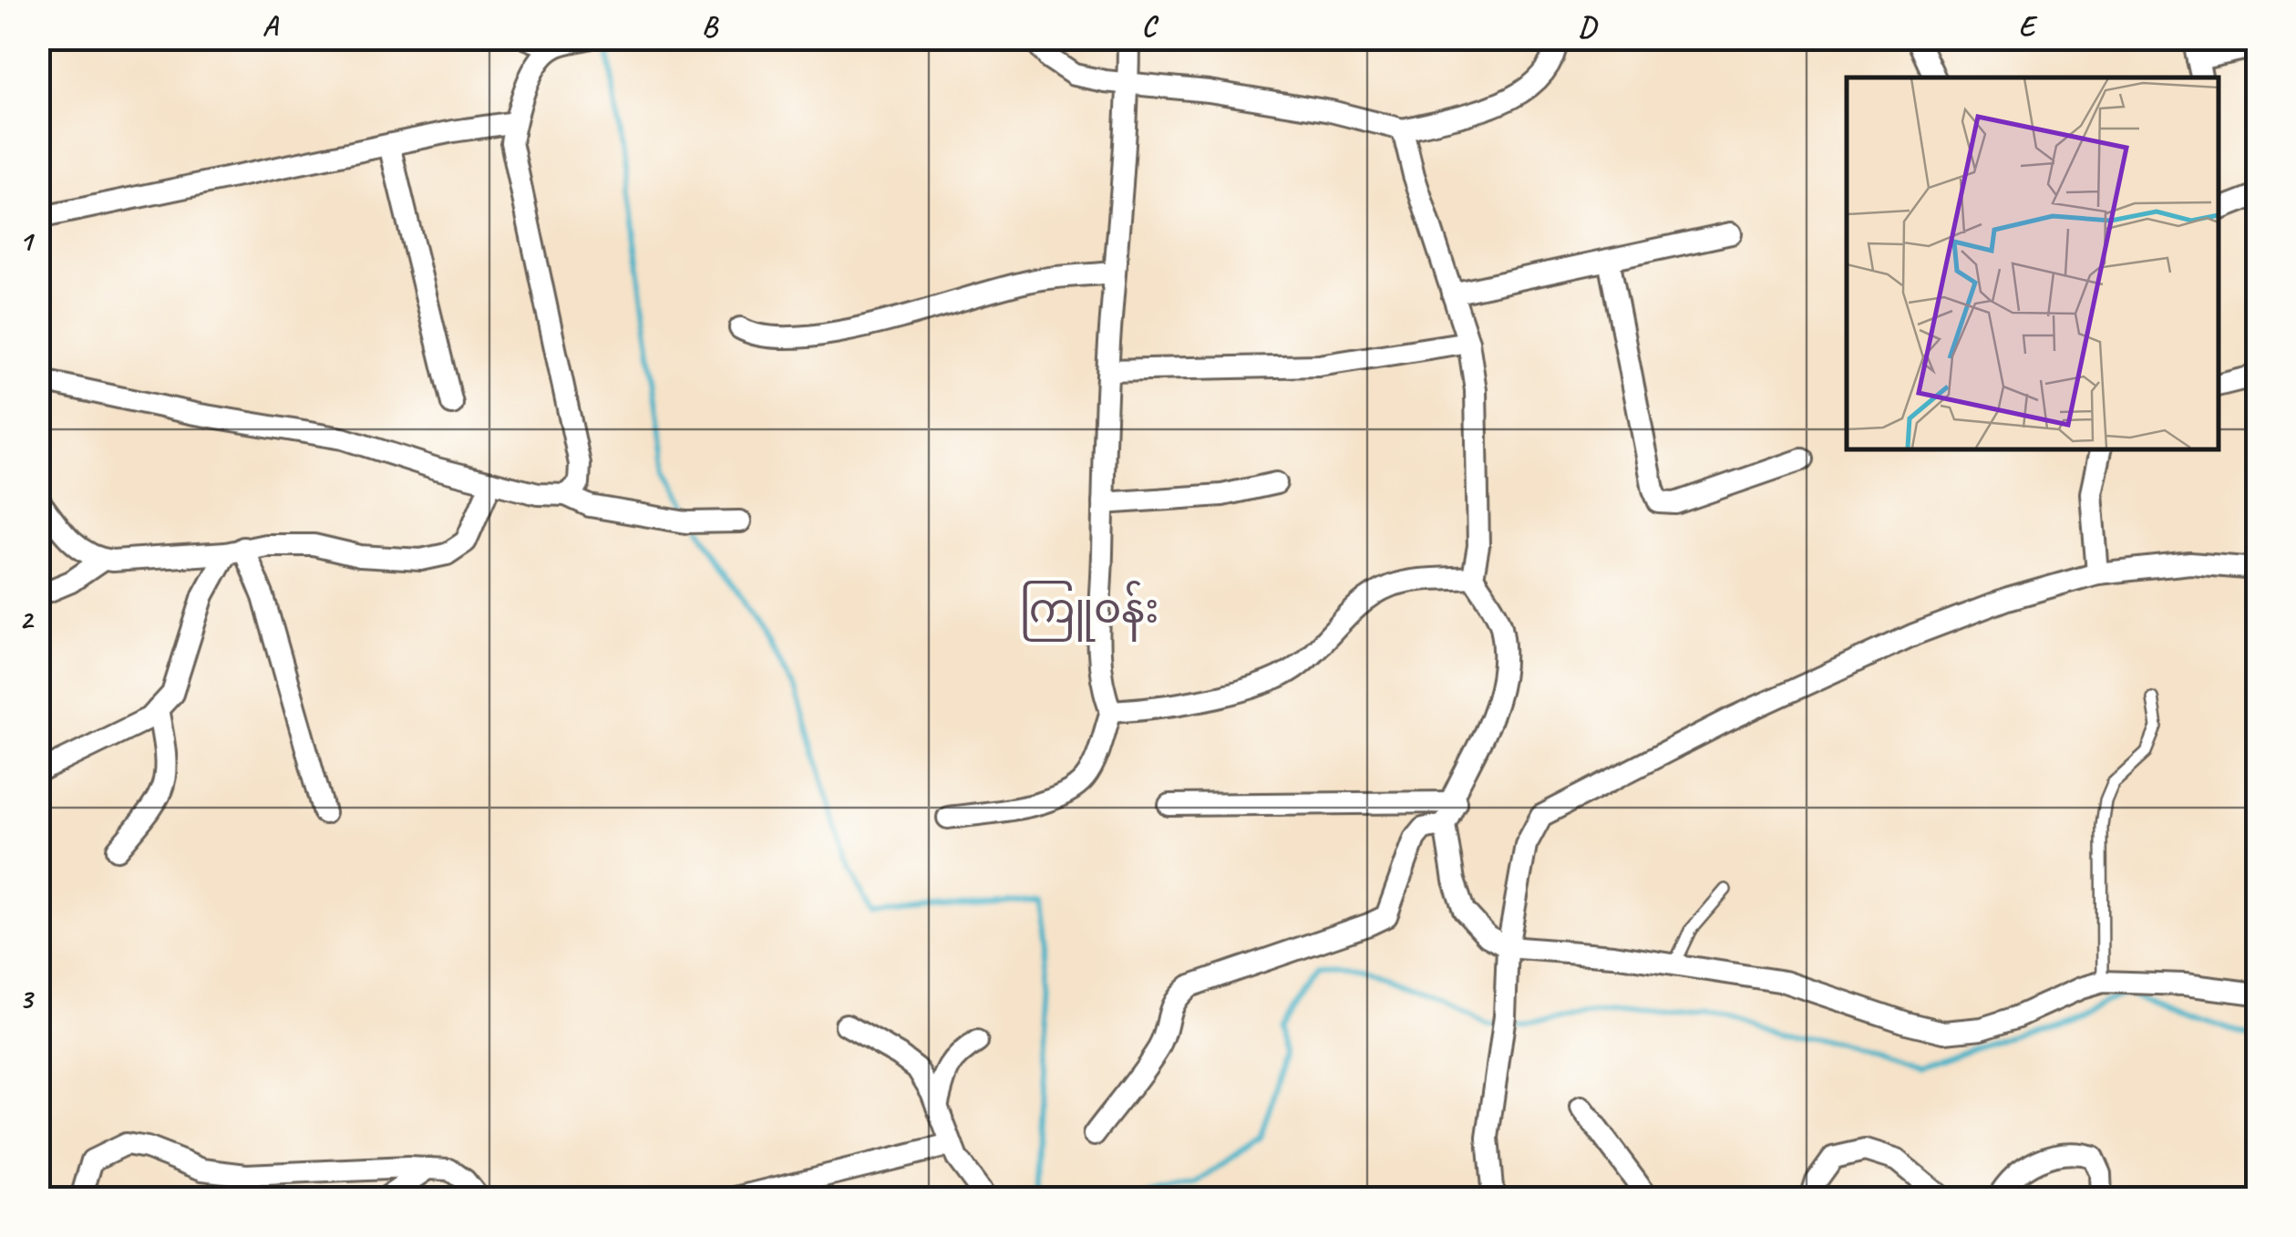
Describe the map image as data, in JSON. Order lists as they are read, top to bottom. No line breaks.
{"districts":["ကြူဝန်း"],"grid":{"columns":["A","B","C","D","E"],"rows":["1","2","3"]}}
